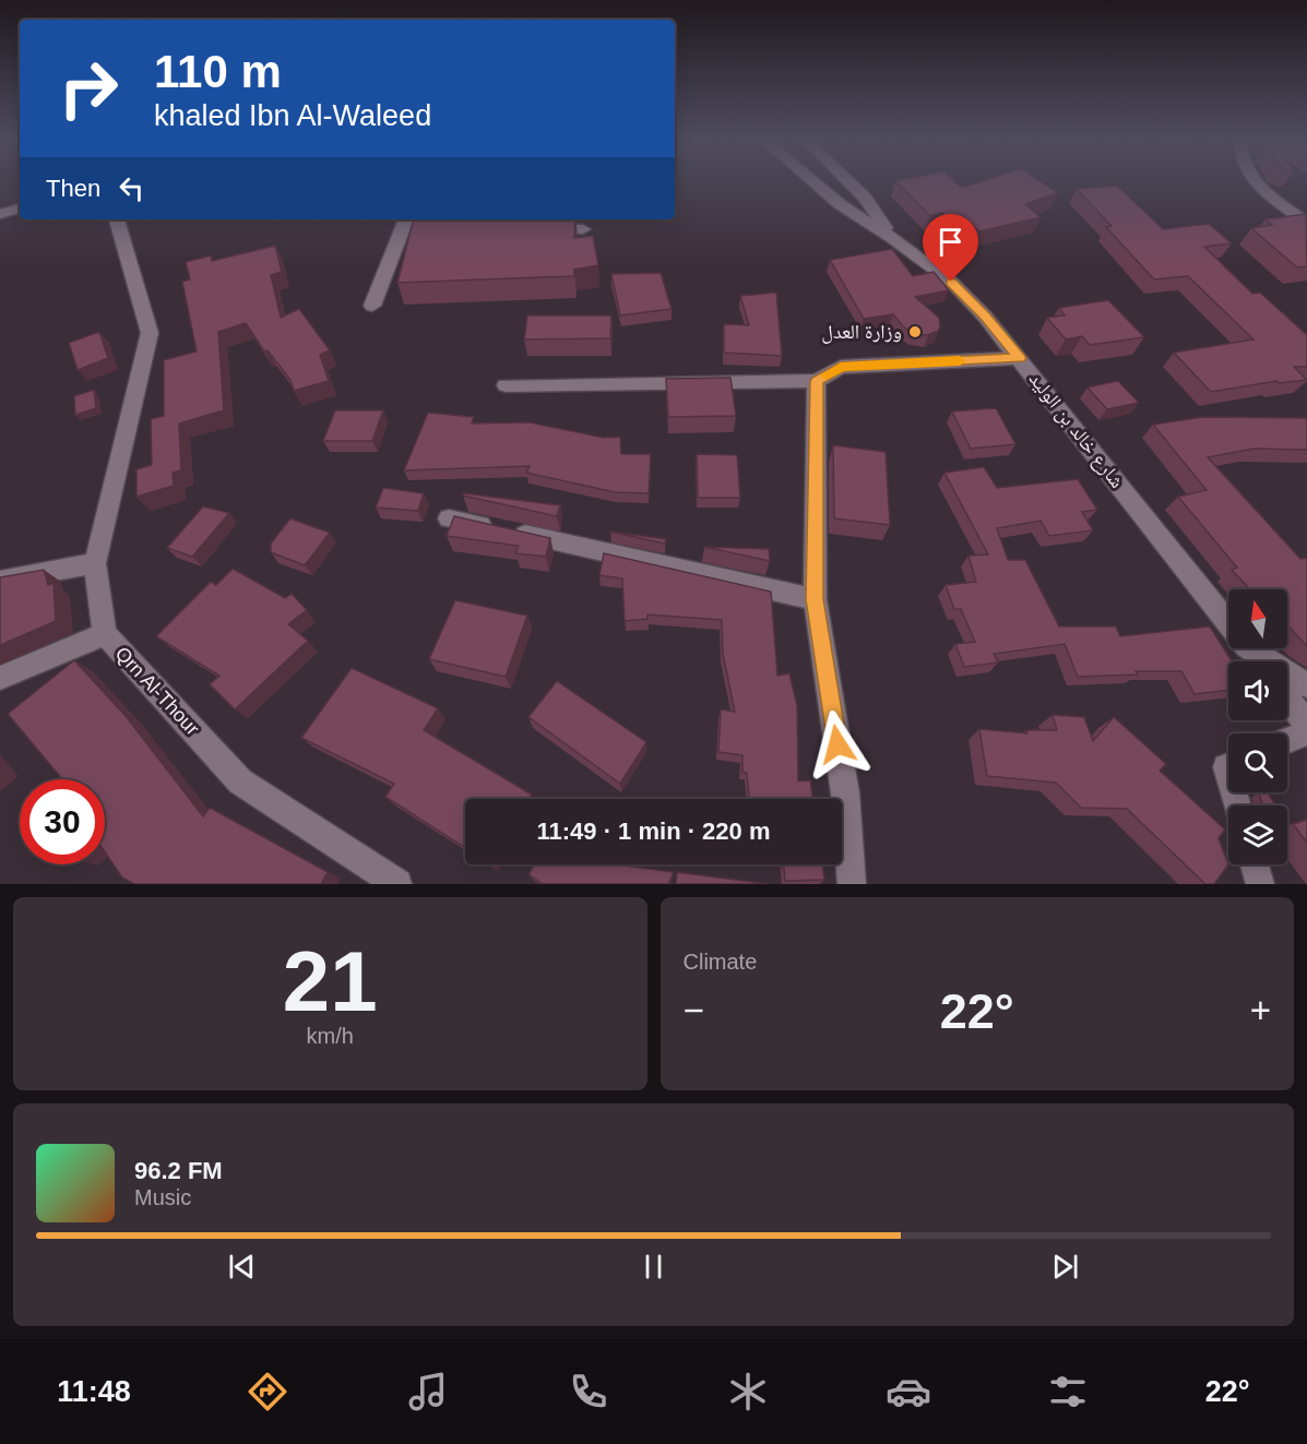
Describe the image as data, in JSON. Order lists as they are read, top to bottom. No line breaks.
{"streets":{"street":["شارع خالد بن الوليد","Qrn Al-Thour"]},"places":["وزارة العدل"],"north":"top","page":{"turn":["110 m","khaled Ibn Al-Waleed"],"then":"Then","limit":"30","trip":"11:49 · 1 min · 220 m","tile":[["21","km/h"],"Climate"],"heat":["−","22°","+"],"song":["96.2 FM","Music"],"tabs":["11:48","22°"]}}
